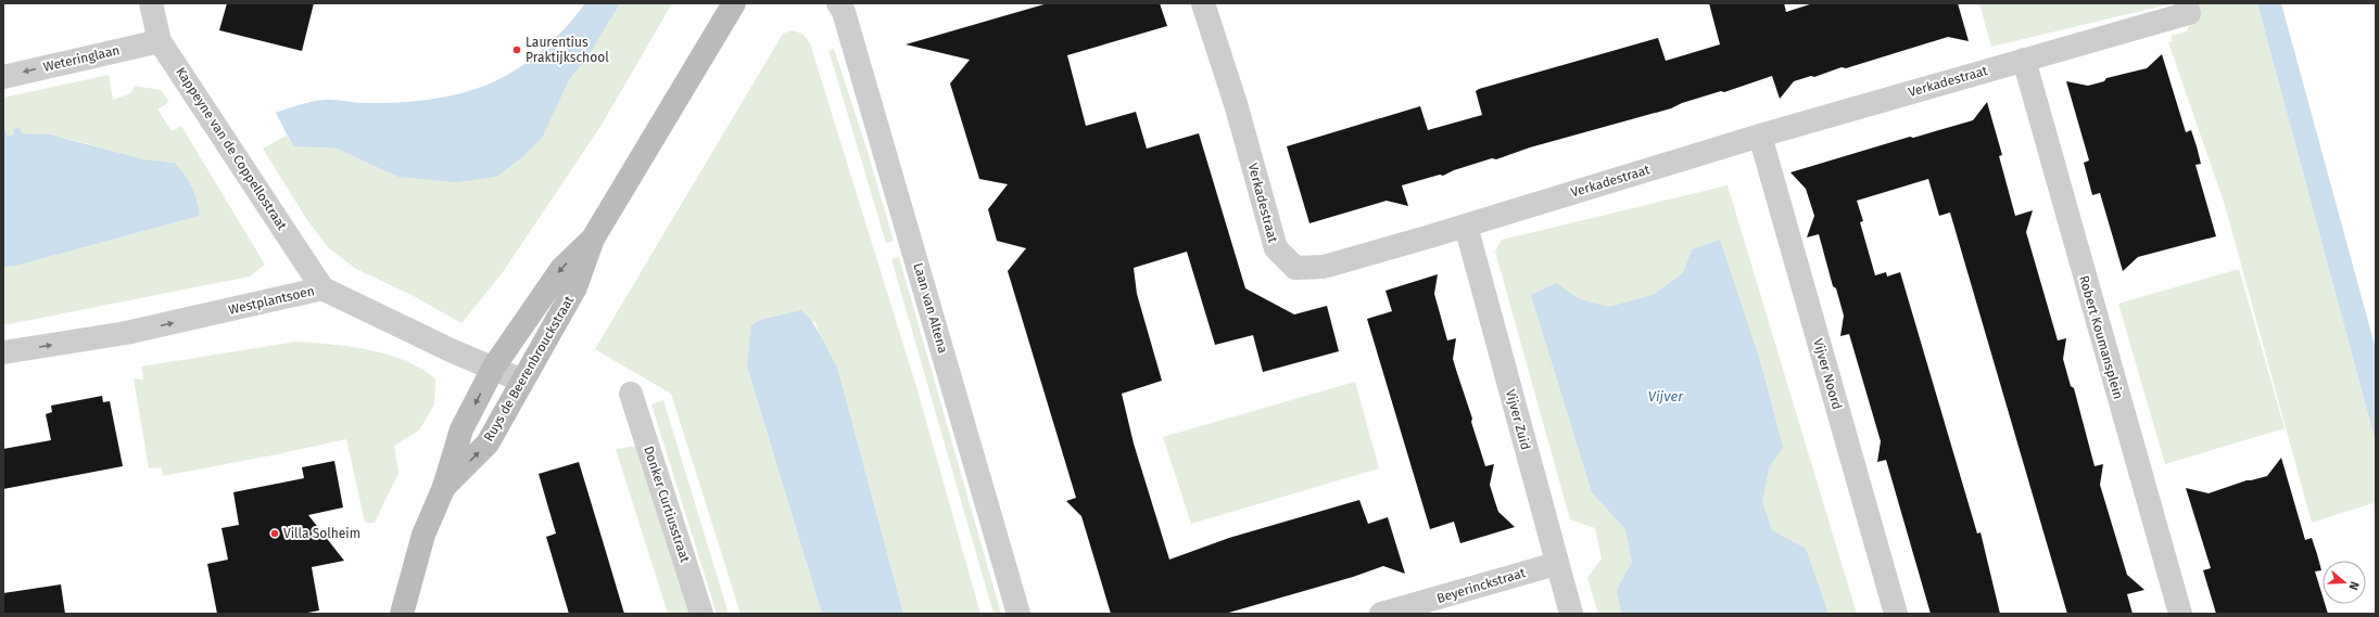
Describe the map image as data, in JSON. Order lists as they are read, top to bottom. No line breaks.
{"streets":{"main road":["Ruys de Beerenbrouckstraat"],"street":["Weteringlaan","Verkadestraat","Kappeyne van de Coppellostraat","Westplantsoen","Laan van Altena","Robert Koumansplein","Vijver Noord","Vijver Zuid","Donker Curtiusstraat","Beyerinckstraat"]},"crossings":[["Weteringlaan","Kappeyne van de Coppellostraat"],["Verkadestraat","Robert Koumansplein"],["Verkadestraat","Vijver Noord"],["Verkadestraat","Vijver Zuid"],["Kappeyne van de Coppellostraat","Westplantsoen"],["Westplantsoen","Ruys de Beerenbrouckstraat"],["Vijver Zuid","Beyerinckstraat"]],"one_way":["Weteringlaan","Westplantsoen"],"water":["Vijver"],"places":["Laurentius Praktijkschool","Villa Solheim"],"north":"right"}
